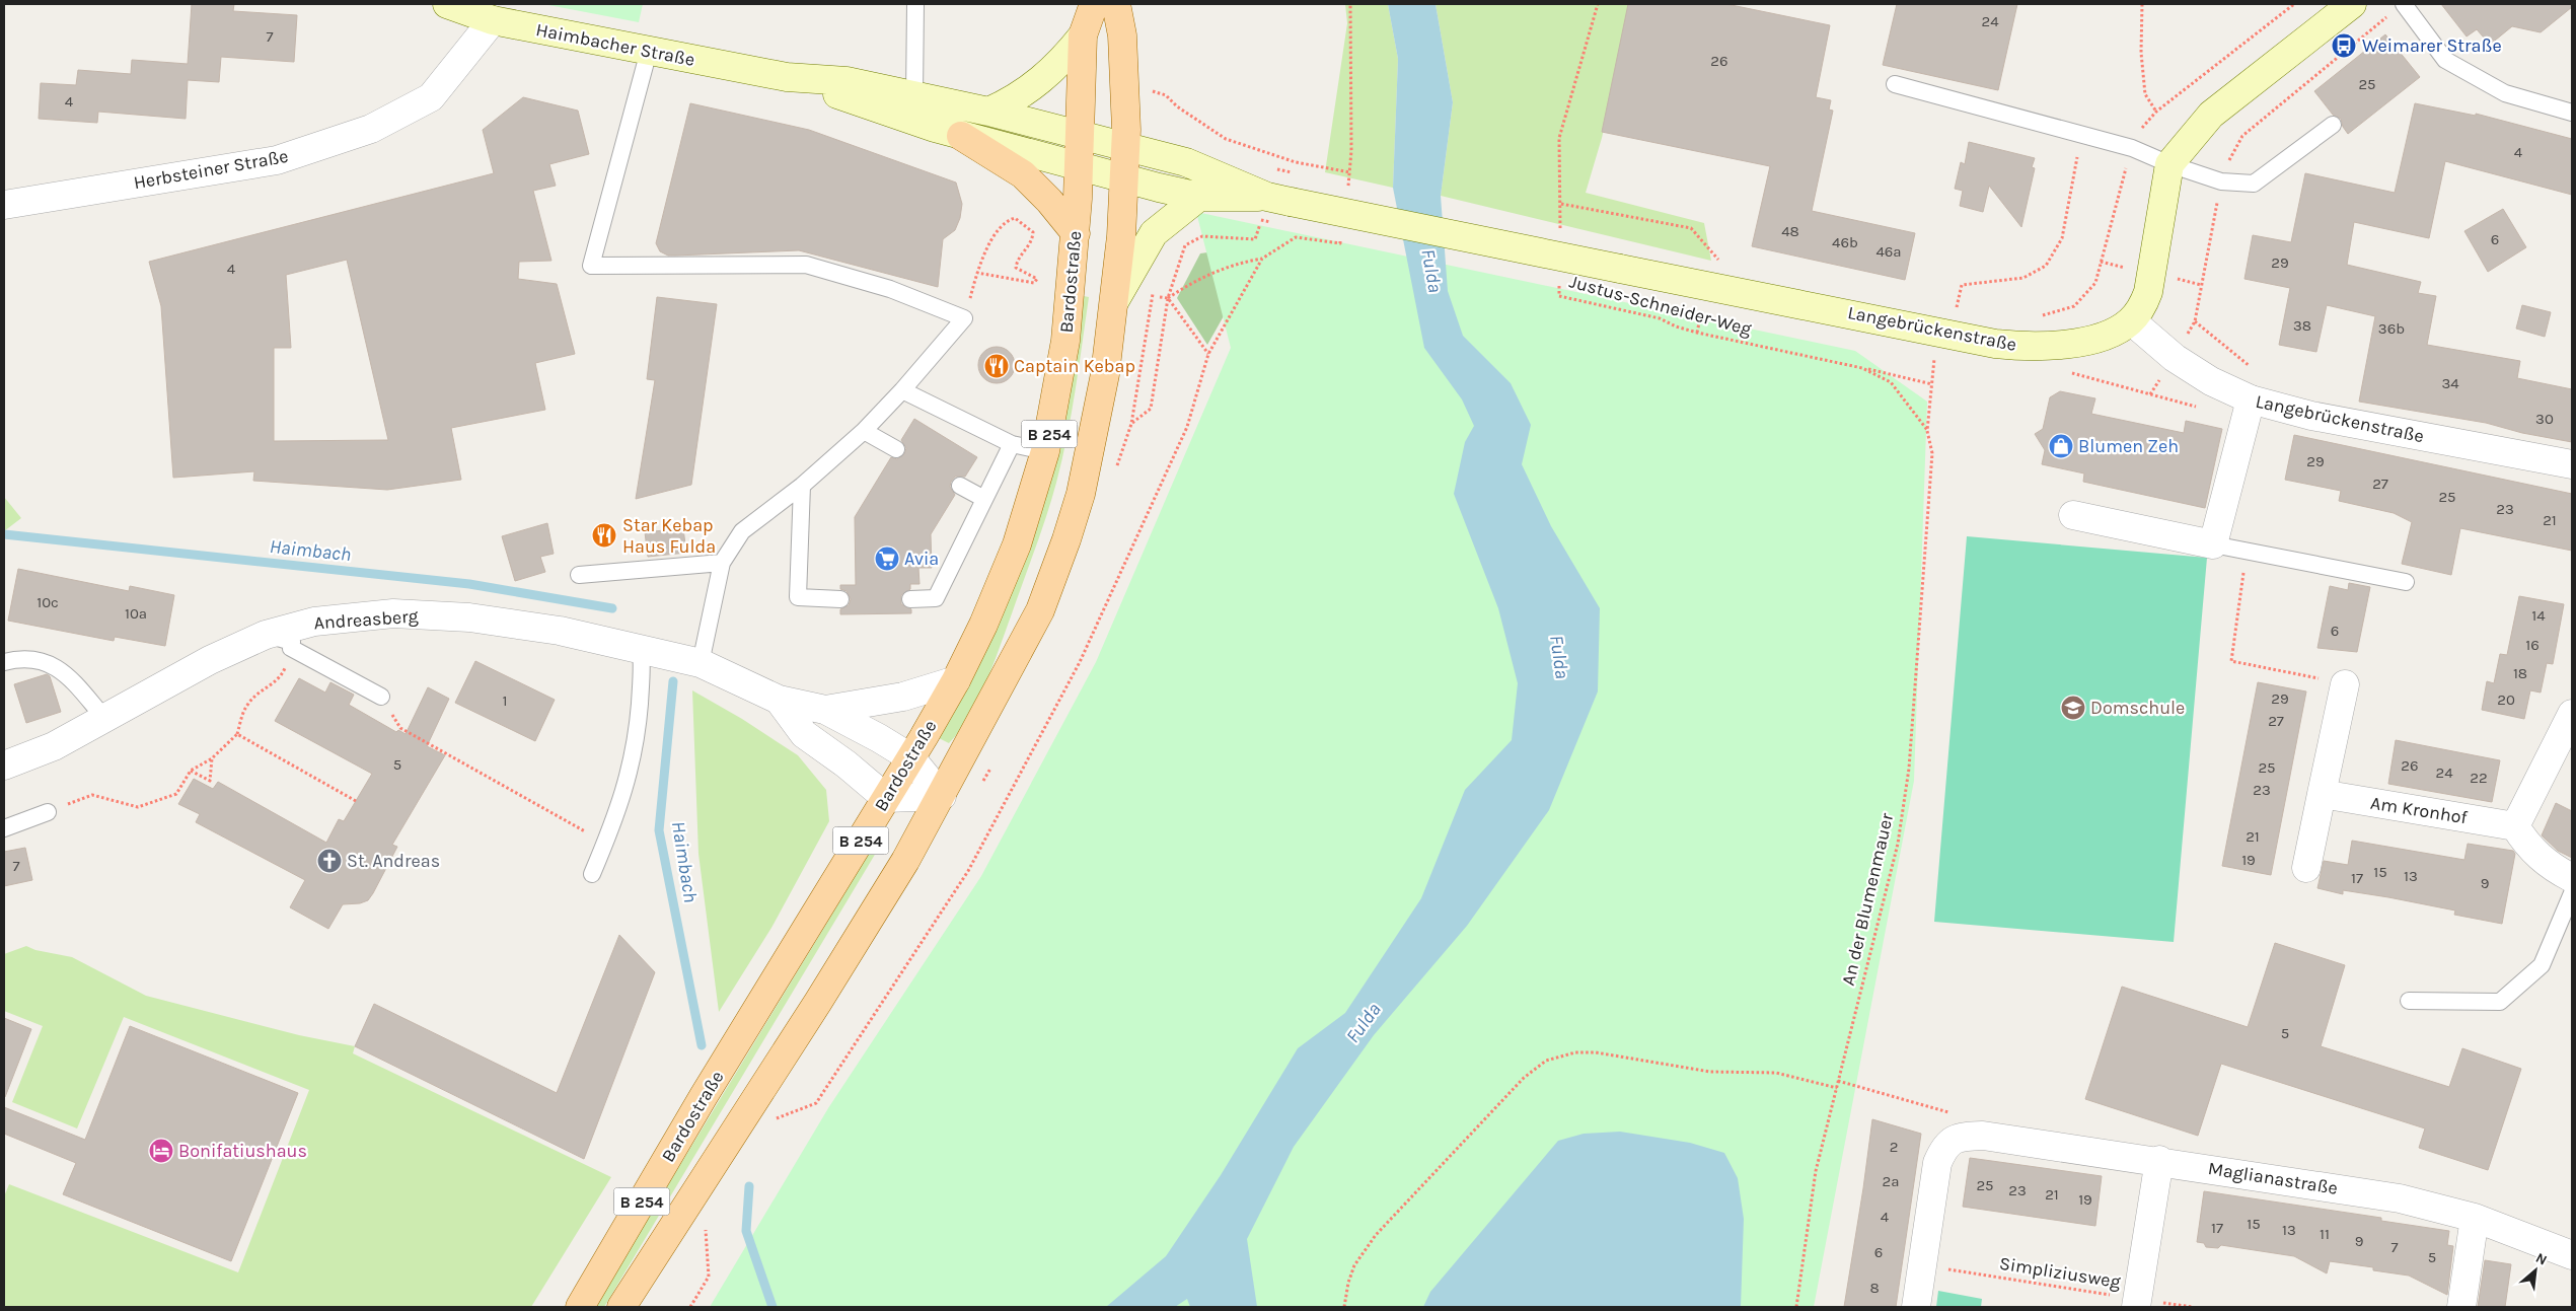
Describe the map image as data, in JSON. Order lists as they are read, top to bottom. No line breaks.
{"streets":{"main road":["Haimbacher Straße","Bardostraße","Langebrückenstraße","B 254"],"street":["Herbsteiner Straße","Andreasberg","Am Kronhof","Maglianastraße"],"path":["Justus-Schneider-Weg","An der Blumenmauer","Simpliziusweg"]},"crossings":[["Haimbacher Straße","Herbsteiner Straße"],["Haimbacher Straße","Bardostraße"],["Haimbacher Straße","Langebrückenstraße"],["Haimbacher Straße","B 254"],["Bardostraße","B 254"],["Bardostraße","Andreasberg"],["Justus-Schneider-Weg","An der Blumenmauer"],["Langebrückenstraße","B 254"],["B 254","Andreasberg"]],"water":["Fulda","Haimbach"],"places":{"bus stop":["Weimarer Straße"],"restaurant":["Captain Kebap","Star Kebap Haus Fulda"],"shop":["Blumen Zeh"],"supermarket":["Avia"],"school or university":["Domschule"],"church":["St. Andreas"],"hotel":["Bonifatiushaus"]},"house_numbers":["24","7","26","25","4","4","48","6","46b","46a","29","4","38","36b","34","30","29","27","25","23","21","10c","10a","14","6","16","18","29","20","1","27","5","26","25","24","22","23","21","19","7","15","13","17","9","5","2","2a","25","23","21","19","4","15","17","13","11","9","7","6","5","8"],"north":"top right"}
